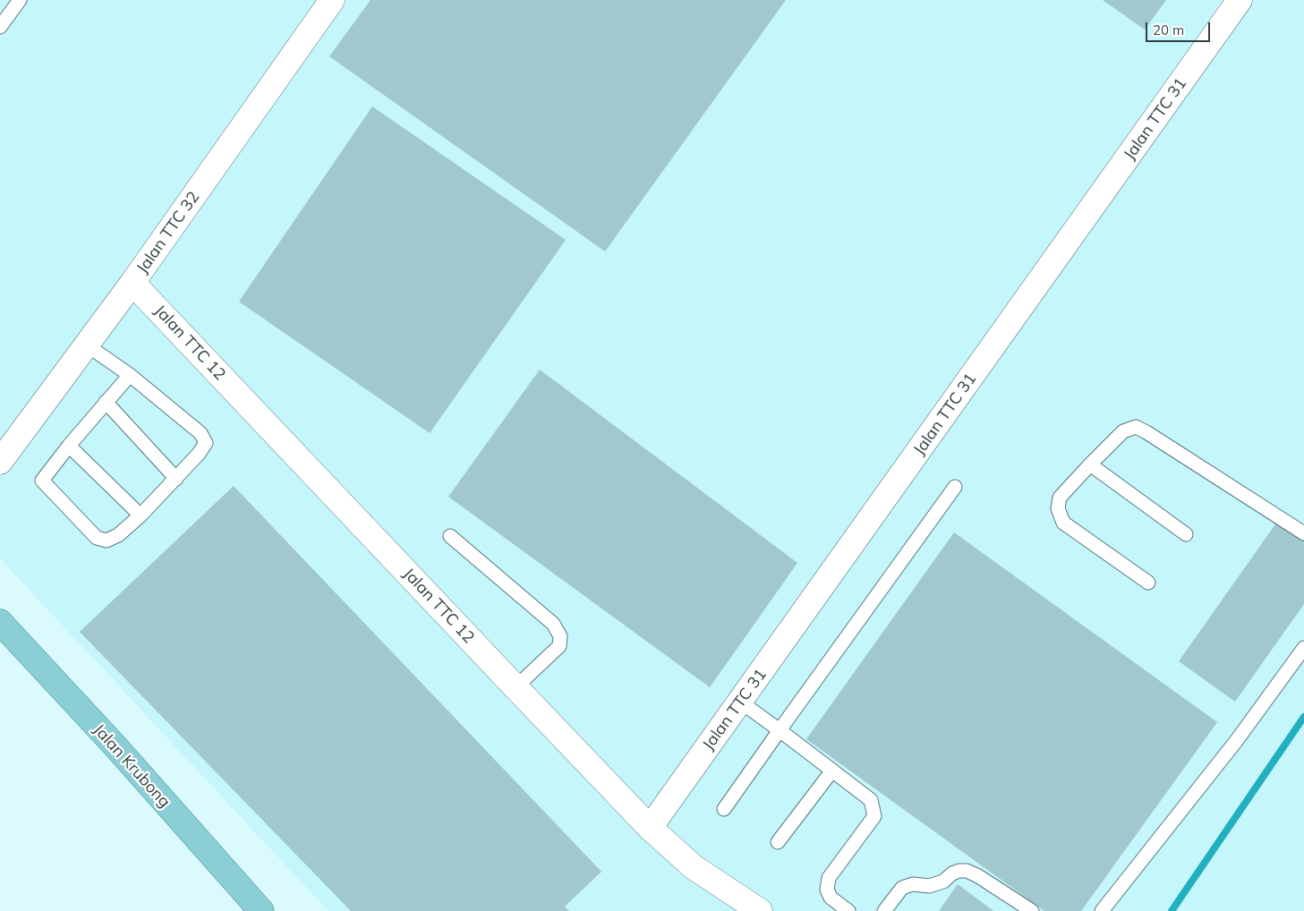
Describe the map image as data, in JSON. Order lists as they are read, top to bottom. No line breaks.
{"streets":{"main road":["Jalan Krubong"],"street":["Jalan TTC 31","Jalan TTC 32","Jalan TTC 12"]},"crossings":[["Jalan TTC 31","Jalan TTC 12"],["Jalan TTC 32","Jalan TTC 12"]],"scale_bar":"20 m"}
